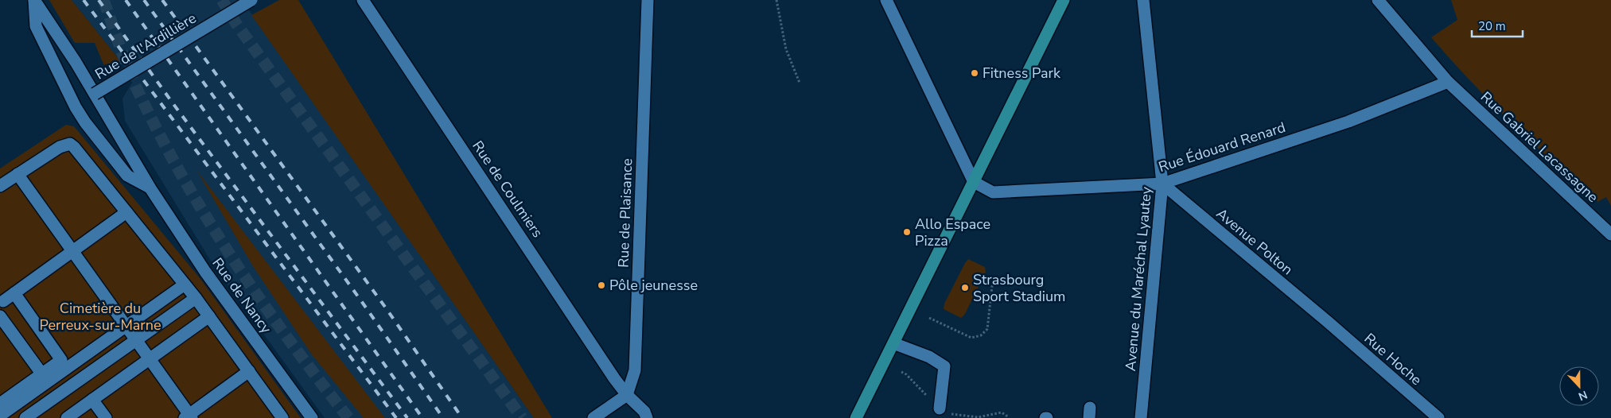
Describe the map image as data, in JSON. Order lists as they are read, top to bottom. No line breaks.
{"streets":{"street":["Rue de l'Ardillière","Rue Édouard Renard","Rue Gabriel Lacassagne","Rue de Coulmiers","Rue de Plaisance","Avenue Polton","Avenue du Maréchal Lyautey","Rue de Nancy","Rue Hoche"]},"crossings":[["Rue de l'Ardillière","Rue de Nancy"],["Rue Édouard Renard","Rue Gabriel Lacassagne"],["Rue Édouard Renard","Avenue Polton"],["Rue Édouard Renard","Avenue du Maréchal Lyautey"],["Rue de Coulmiers","Rue de Plaisance"],["Avenue Polton","Avenue du Maréchal Lyautey"],["Avenue Polton","Rue Hoche"]],"parks":["Cimetière du Perreux-sur-Marne"],"places":["Fitness Park","Allo Espace Pizza","Pôle jeunesse","Strasbourg Sport Stadium"],"scale_bar":"20 m","north":"bottom"}
